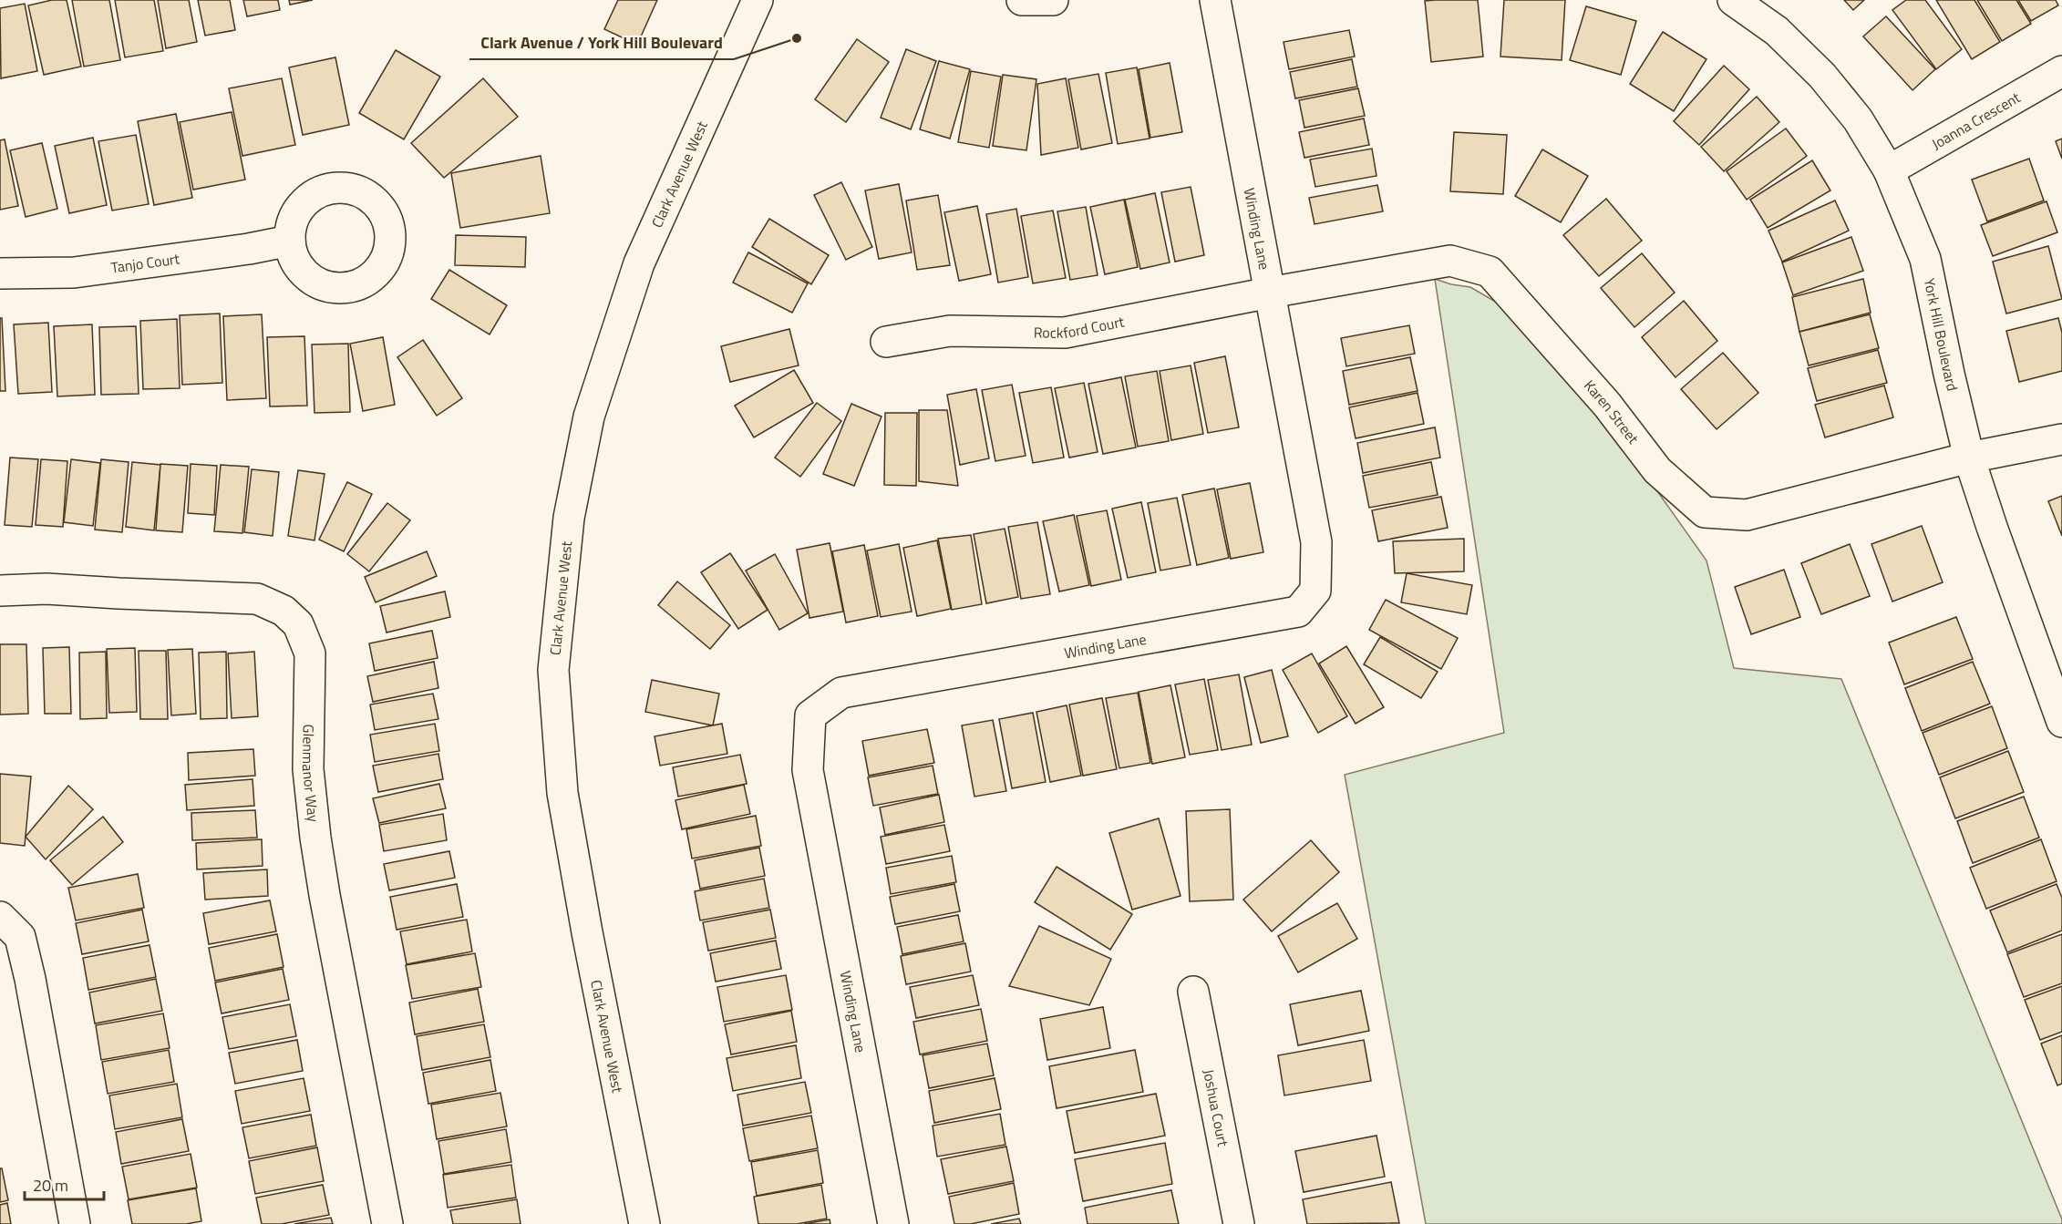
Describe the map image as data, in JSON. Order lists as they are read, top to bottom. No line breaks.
{"streets":{"street":["Joanna Crescent","Clark Avenue West","Winding Lane","Tanjo Court","Rockford Court","York Hill Boulevard","Karen Street","Glenmanor Way","Joshua Court"]},"crossings":[["Joanna Crescent","York Hill Boulevard"],["Winding Lane","Rockford Court"],["Winding Lane","Karen Street"],["Rockford Court","Karen Street"],["York Hill Boulevard","Karen Street"]],"places":["Clark Avenue / York Hill Boulevard"],"scale_bar":"20 m"}
